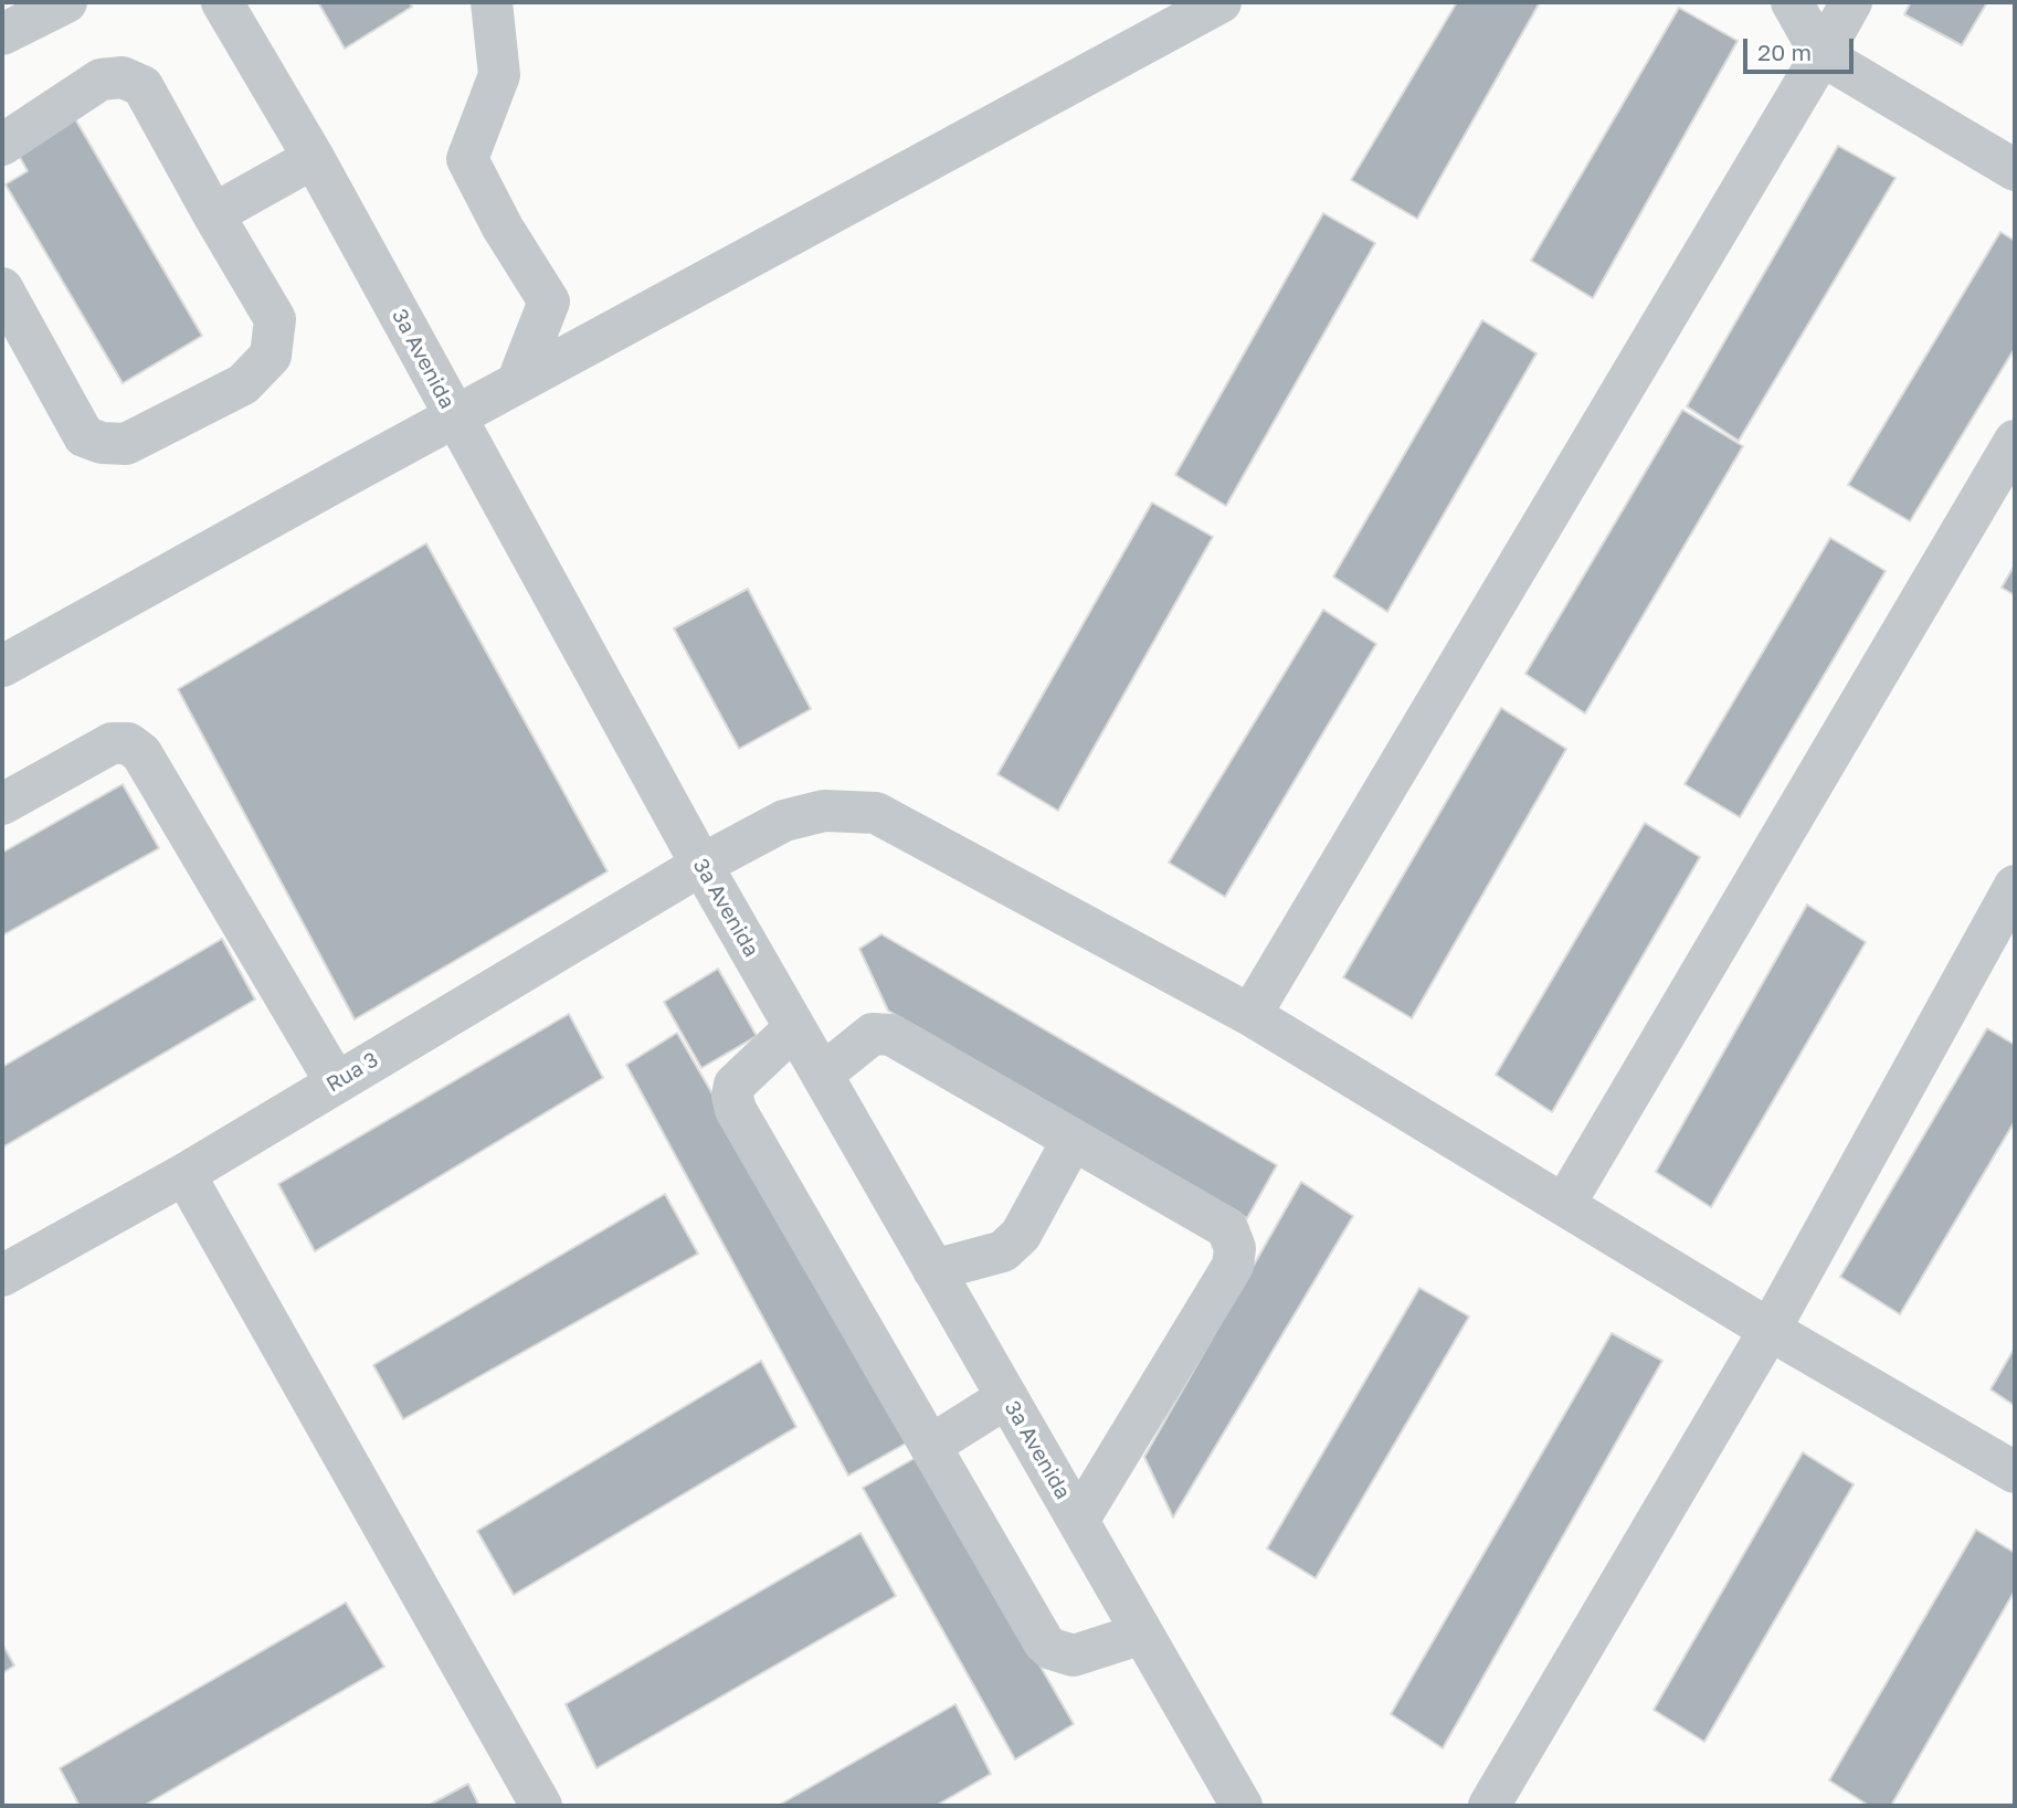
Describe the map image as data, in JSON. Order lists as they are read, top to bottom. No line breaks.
{"streets":{"street":["3ª Avenida","Rua 3"]},"crossings":[["3ª Avenida","Rua 3"]],"scale_bar":"20 m"}
